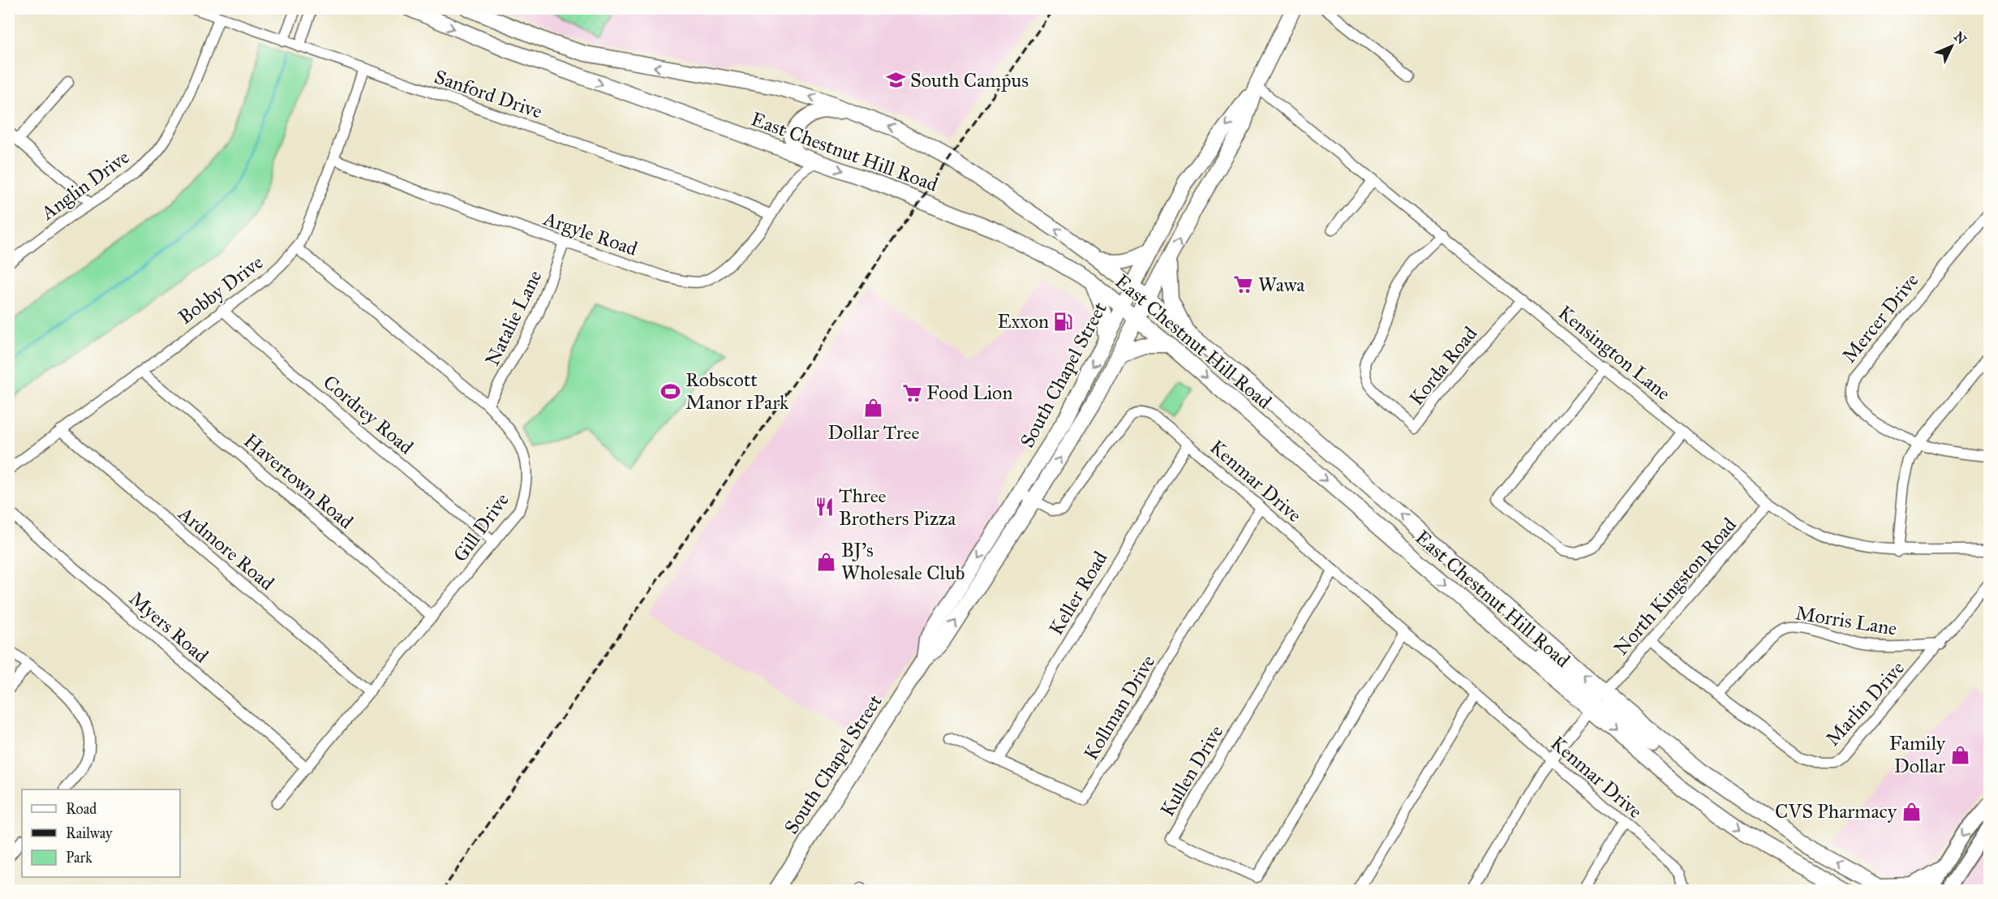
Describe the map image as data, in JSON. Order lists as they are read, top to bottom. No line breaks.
{"streets":{"main road":["East Chestnut Hill Road","South Chapel Street"],"street":["Sanford Drive","Anglin Drive","Argyle Road","Bobby Drive","Natalie Lane","Mercer Drive","Kensington Lane","Korda Road","Cordrey Road","Havertown Road","Kenmar Drive","Gill Drive","Ardmore Road","North Kingston Road","Keller Road","Morris Lane","Myers Road","Marlin Drive","Kollman Drive","Kullen Drive"]},"crossings":[["Sanford Drive","Anglin Drive"],["Sanford Drive","Argyle Road"],["Sanford Drive","Bobby Drive"],["East Chestnut Hill Road","Argyle Road"],["East Chestnut Hill Road","South Chapel Street"],["East Chestnut Hill Road","North Kingston Road"],["Argyle Road","Bobby Drive"],["Argyle Road","Natalie Lane"],["Bobby Drive","Cordrey Road"],["Bobby Drive","Havertown Road"],["Bobby Drive","Gill Drive"],["Bobby Drive","Ardmore Road"],["Natalie Lane","Gill Drive"],["Kensington Lane","Korda Road"],["Kensington Lane","South Chapel Street"],["Kensington Lane","North Kingston Road"],["South Chapel Street","Kenmar Drive"],["Cordrey Road","Gill Drive"],["Havertown Road","Gill Drive"],["Kenmar Drive","Keller Road"],["Kenmar Drive","Kollman Drive"],["Kenmar Drive","Kullen Drive"],["Gill Drive","Ardmore Road"],["Gill Drive","Myers Road"],["North Kingston Road","Marlin Drive"],["Keller Road","Kollman Drive"],["Morris Lane","Marlin Drive"]],"places":{"school or university":["South Campus"],"supermarket":["Wawa","Food Lion"],"fuel station":["Exxon"],"sports":["Robscott Manor 1Park"],"shop":["Dollar Tree","BJ's Wholesale Club","Family Dollar","CVS Pharmacy"],"restaurant":["Three Brothers Pizza"]},"legend":["Road","Railway","Park"],"north":"top right"}
